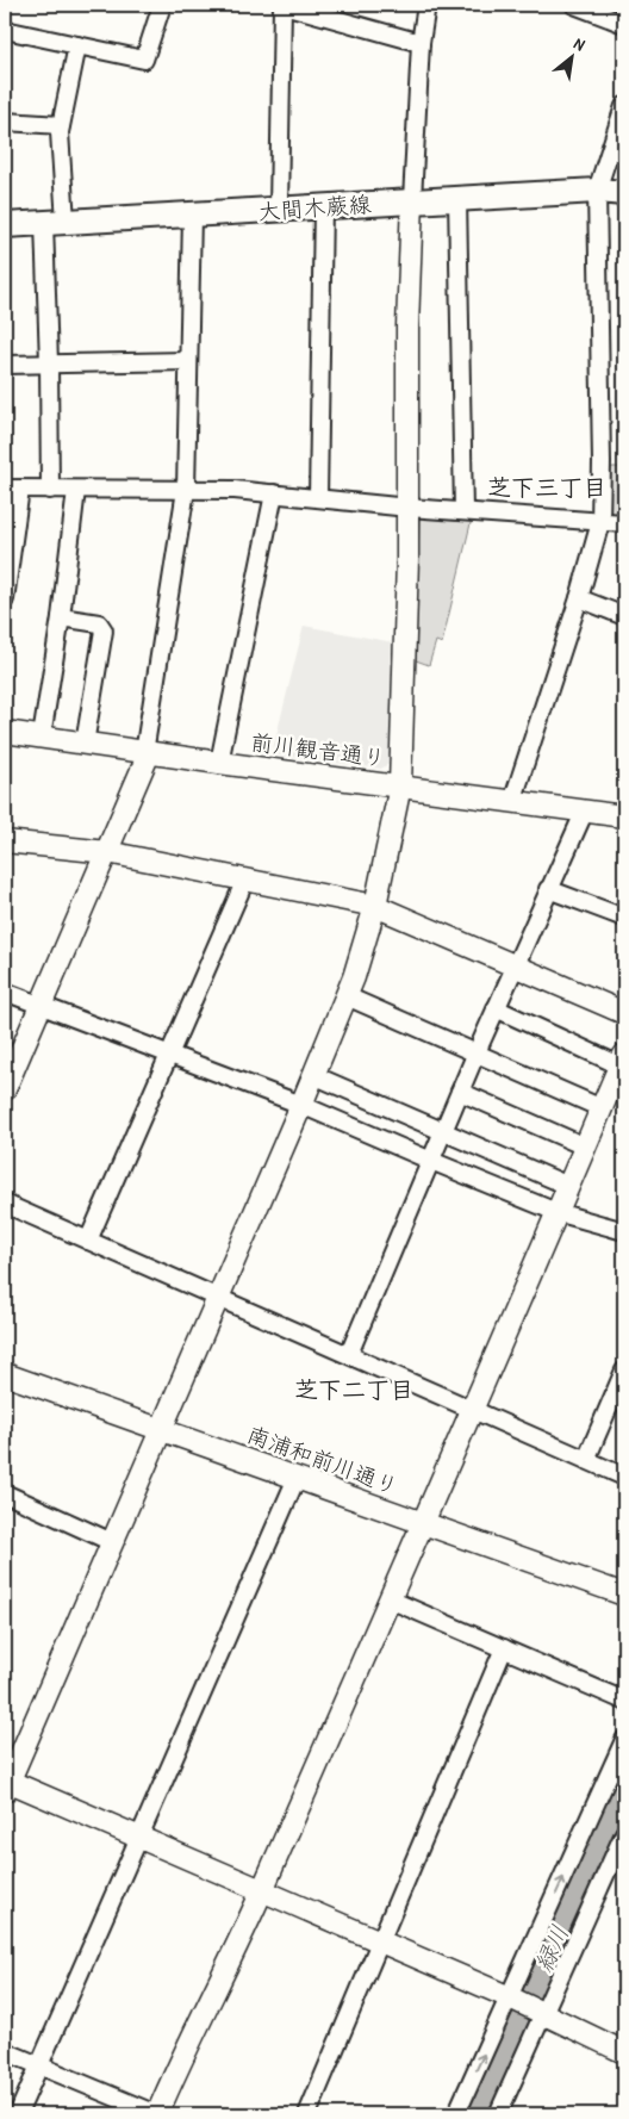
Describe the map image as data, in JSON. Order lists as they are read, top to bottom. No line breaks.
{"streets":{"main road":["大間木蕨線"],"street":["前川観音通り","南浦和前川通り"]},"districts":["芝下三丁目","芝下二丁目"],"water":["緑川"],"north":"top right"}
